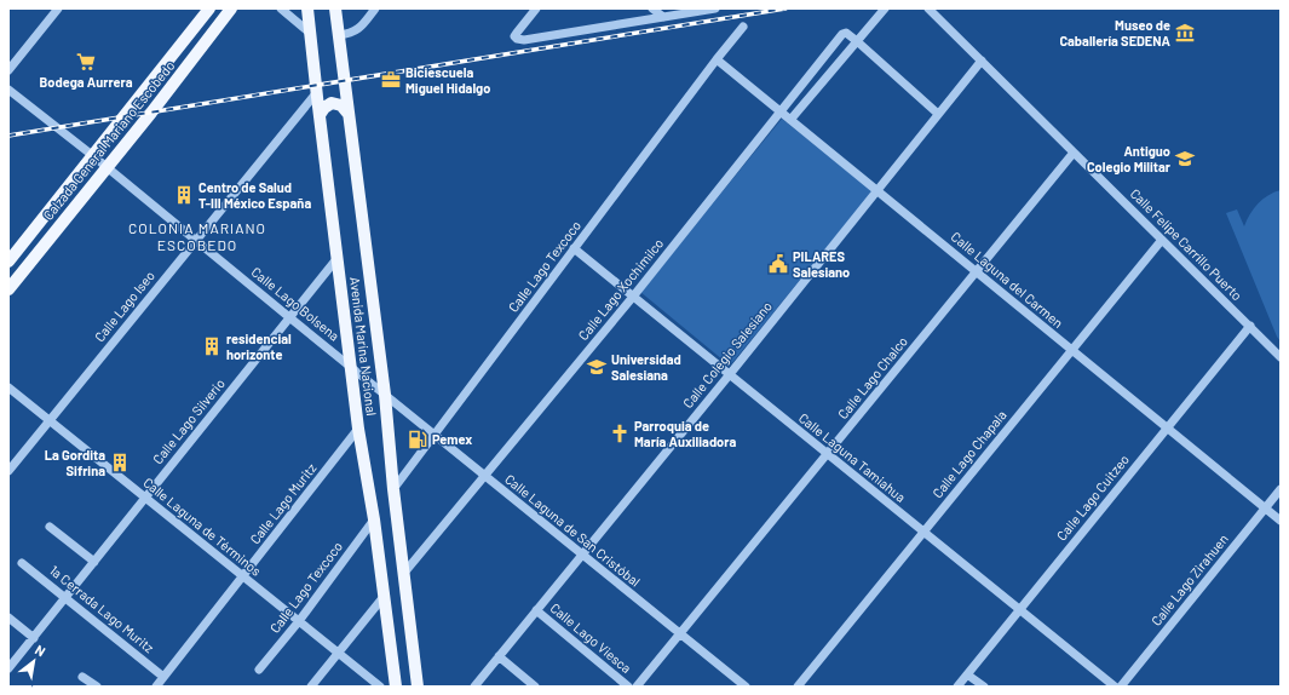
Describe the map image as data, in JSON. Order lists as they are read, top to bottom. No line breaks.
{"streets":{"main road":["Calzada General Mariano Escobedo","Avenida Marina Nacional"],"street":["Calle Felipe Carrillo Puerto","Calle Lago Texcoco","Calle Laguna del Carmen","Calle Lago Xochimilco","Calle Lago Bolsena","Calle Lago Iseo","Calle Colegio Salesiano","Calle Lago Chalco","Calle Lago Silverio","Calle Lago Chapala","Calle Laguna Tamiahua","Calle Lago Cuitzeo","Calle Lago Muritz","Calle Laguna de Términos","Calle Laguna de San Cristóbal","Calle Lago Zirahuen","1a Cerrada Lago Muritz","Calle Lago Viesca"]},"crossings":[["Calzada General Mariano Escobedo","Calle Lago Bolsena"],["Calle Felipe Carrillo Puerto","Calle Colegio Salesiano"],["Calle Felipe Carrillo Puerto","Calle Lago Chalco"],["Calle Felipe Carrillo Puerto","Calle Lago Chapala"],["Calle Felipe Carrillo Puerto","Calle Lago Cuitzeo"],["Calle Lago Texcoco","Calle Laguna del Carmen"],["Calle Lago Texcoco","Avenida Marina Nacional"],["Calle Lago Texcoco","Calle Laguna Tamiahua"],["Calle Lago Texcoco","Calle Laguna de Términos"],["Calle Lago Texcoco","Calle Laguna de San Cristóbal"],["Calle Laguna del Carmen","Calle Lago Xochimilco"],["Calle Laguna del Carmen","Calle Colegio Salesiano"],["Calle Laguna del Carmen","Calle Lago Chalco"],["Calle Laguna del Carmen","Calle Lago Chapala"],["Calle Laguna del Carmen","Calle Lago Cuitzeo"],["Calle Laguna del Carmen","Calle Lago Zirahuen"],["Calle Lago Xochimilco","Avenida Marina Nacional"],["Calle Lago Xochimilco","Calle Laguna Tamiahua"],["Calle Lago Xochimilco","Calle Laguna de San Cristóbal"],["Calle Lago Bolsena","Calle Lago Iseo"],["Calle Lago Bolsena","Avenida Marina Nacional"],["Calle Lago Bolsena","Calle Lago Silverio"],["Calle Lago Bolsena","Calle Laguna de San Cristóbal"],["Calle Lago Iseo","Avenida Marina Nacional"],["Calle Lago Iseo","Calle Laguna de Términos"],["Avenida Marina Nacional","Calle Lago Silverio"],["Avenida Marina Nacional","Calle Lago Muritz"],["Avenida Marina Nacional","Calle Laguna de San Cristóbal"],["Calle Colegio Salesiano","Calle Laguna Tamiahua"],["Calle Colegio Salesiano","Calle Laguna de San Cristóbal"],["Calle Colegio Salesiano","Calle Lago Viesca"],["Calle Lago Chalco","Calle Laguna Tamiahua"],["Calle Lago Chalco","Calle Laguna de San Cristóbal"],["Calle Lago Silverio","Calle Laguna de Términos"],["Calle Lago Silverio","1a Cerrada Lago Muritz"],["Calle Lago Chapala","Calle Laguna Tamiahua"],["Calle Laguna Tamiahua","Calle Lago Cuitzeo"],["Calle Lago Muritz","Calle Laguna de Términos"],["Calle Lago Muritz","1a Cerrada Lago Muritz"]],"districts":["COLONIA MARIANO ESCOBEDO"],"places":{"museum":["Museo de Caballería SEDENA"],"supermarket":["Bodega Aurrera"],"office":["Biciescuela Miguel Hidalgo"],"school or university":["Antiguo Colegio Militar","Universidad Salesiana"],"building":["Centro de Salud T-III México España","residencial horizonte","La Gordita Sifrina"],"public building":["PILARES Salesiano"],"church":["Parroquia de María Auxiliadora"],"fuel station":["Pemex"]},"north":"top right"}
